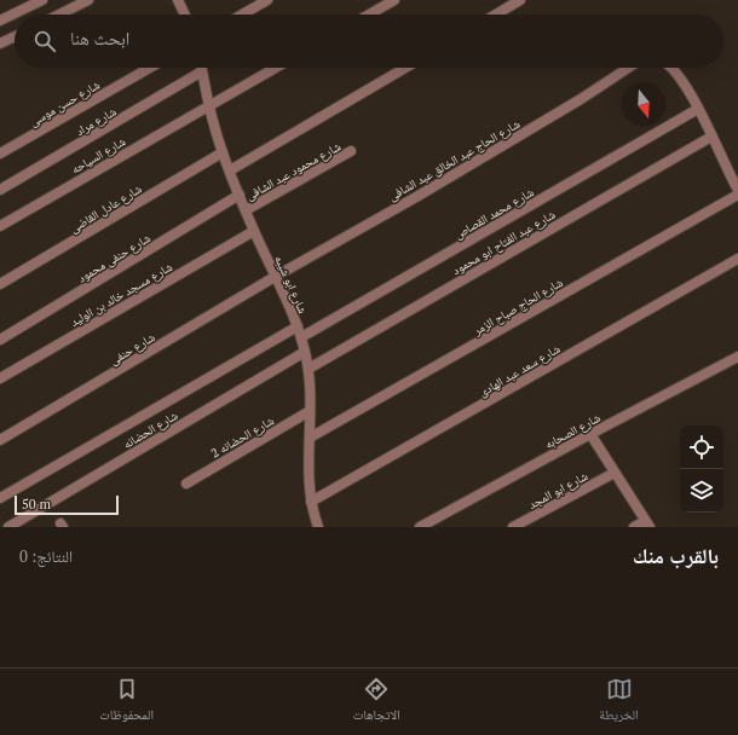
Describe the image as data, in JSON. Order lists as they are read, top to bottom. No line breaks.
{"streets":{"street":["شارع حسن موسى","شارع مراد","شارع السياحه","شارع الحاج عبد الخالق عبد الشافى","شارع محمود عبد الشافى","شارع عادل القاضى","شارع محمد القصاص","شارع عبد الفتاح ابو محمود","شارع حنفى محمود","شارع ابو شيبه","شارع مسجد خالد بن الوليد","شارع الحاج صباح الزمر","شارع حنفى","شارع سعد عبد الهادى","شارع الحضانه","شارع الصحابه","شارع الحضانه 2","شارع ابو المجد"]},"crossings":[["شارع مراد","شارع ابو شيبه"],["شارع السياحه","شارع ابو شيبه"],["شارع الحاج عبد الخالق عبد الشافى","شارع ابو شيبه"],["شارع الحاج عبد الخالق عبد الشافى","شارع حنفى"],["شارع محمود عبد الشافى","شارع ابو شيبه"],["شارع عادل القاضى","شارع ابو شيبه"],["شارع محمد القصاص","شارع ابو شيبه"],["شارع عبد الفتاح ابو محمود","شارع ابو شيبه"],["شارع حنفى محمود","شارع ابو شيبه"],["شارع ابو شيبه","شارع مسجد خالد بن الوليد"],["شارع ابو شيبه","شارع الحاج صباح الزمر"],["شارع ابو شيبه","شارع حنفى"],["شارع ابو شيبه","شارع سعد عبد الهادى"],["شارع ابو شيبه","شارع الحضانه"],["شارع ابو شيبه","شارع الحضانه 2"]],"scale_bar":"50 m","north":"bottom","page":{"search":"ابحث هنا","scale":"50 m","heading":["بالقرب منك","النتائج: 0"],"nav":["الخريطة","الاتجاهات","المحفوظات"]}}
